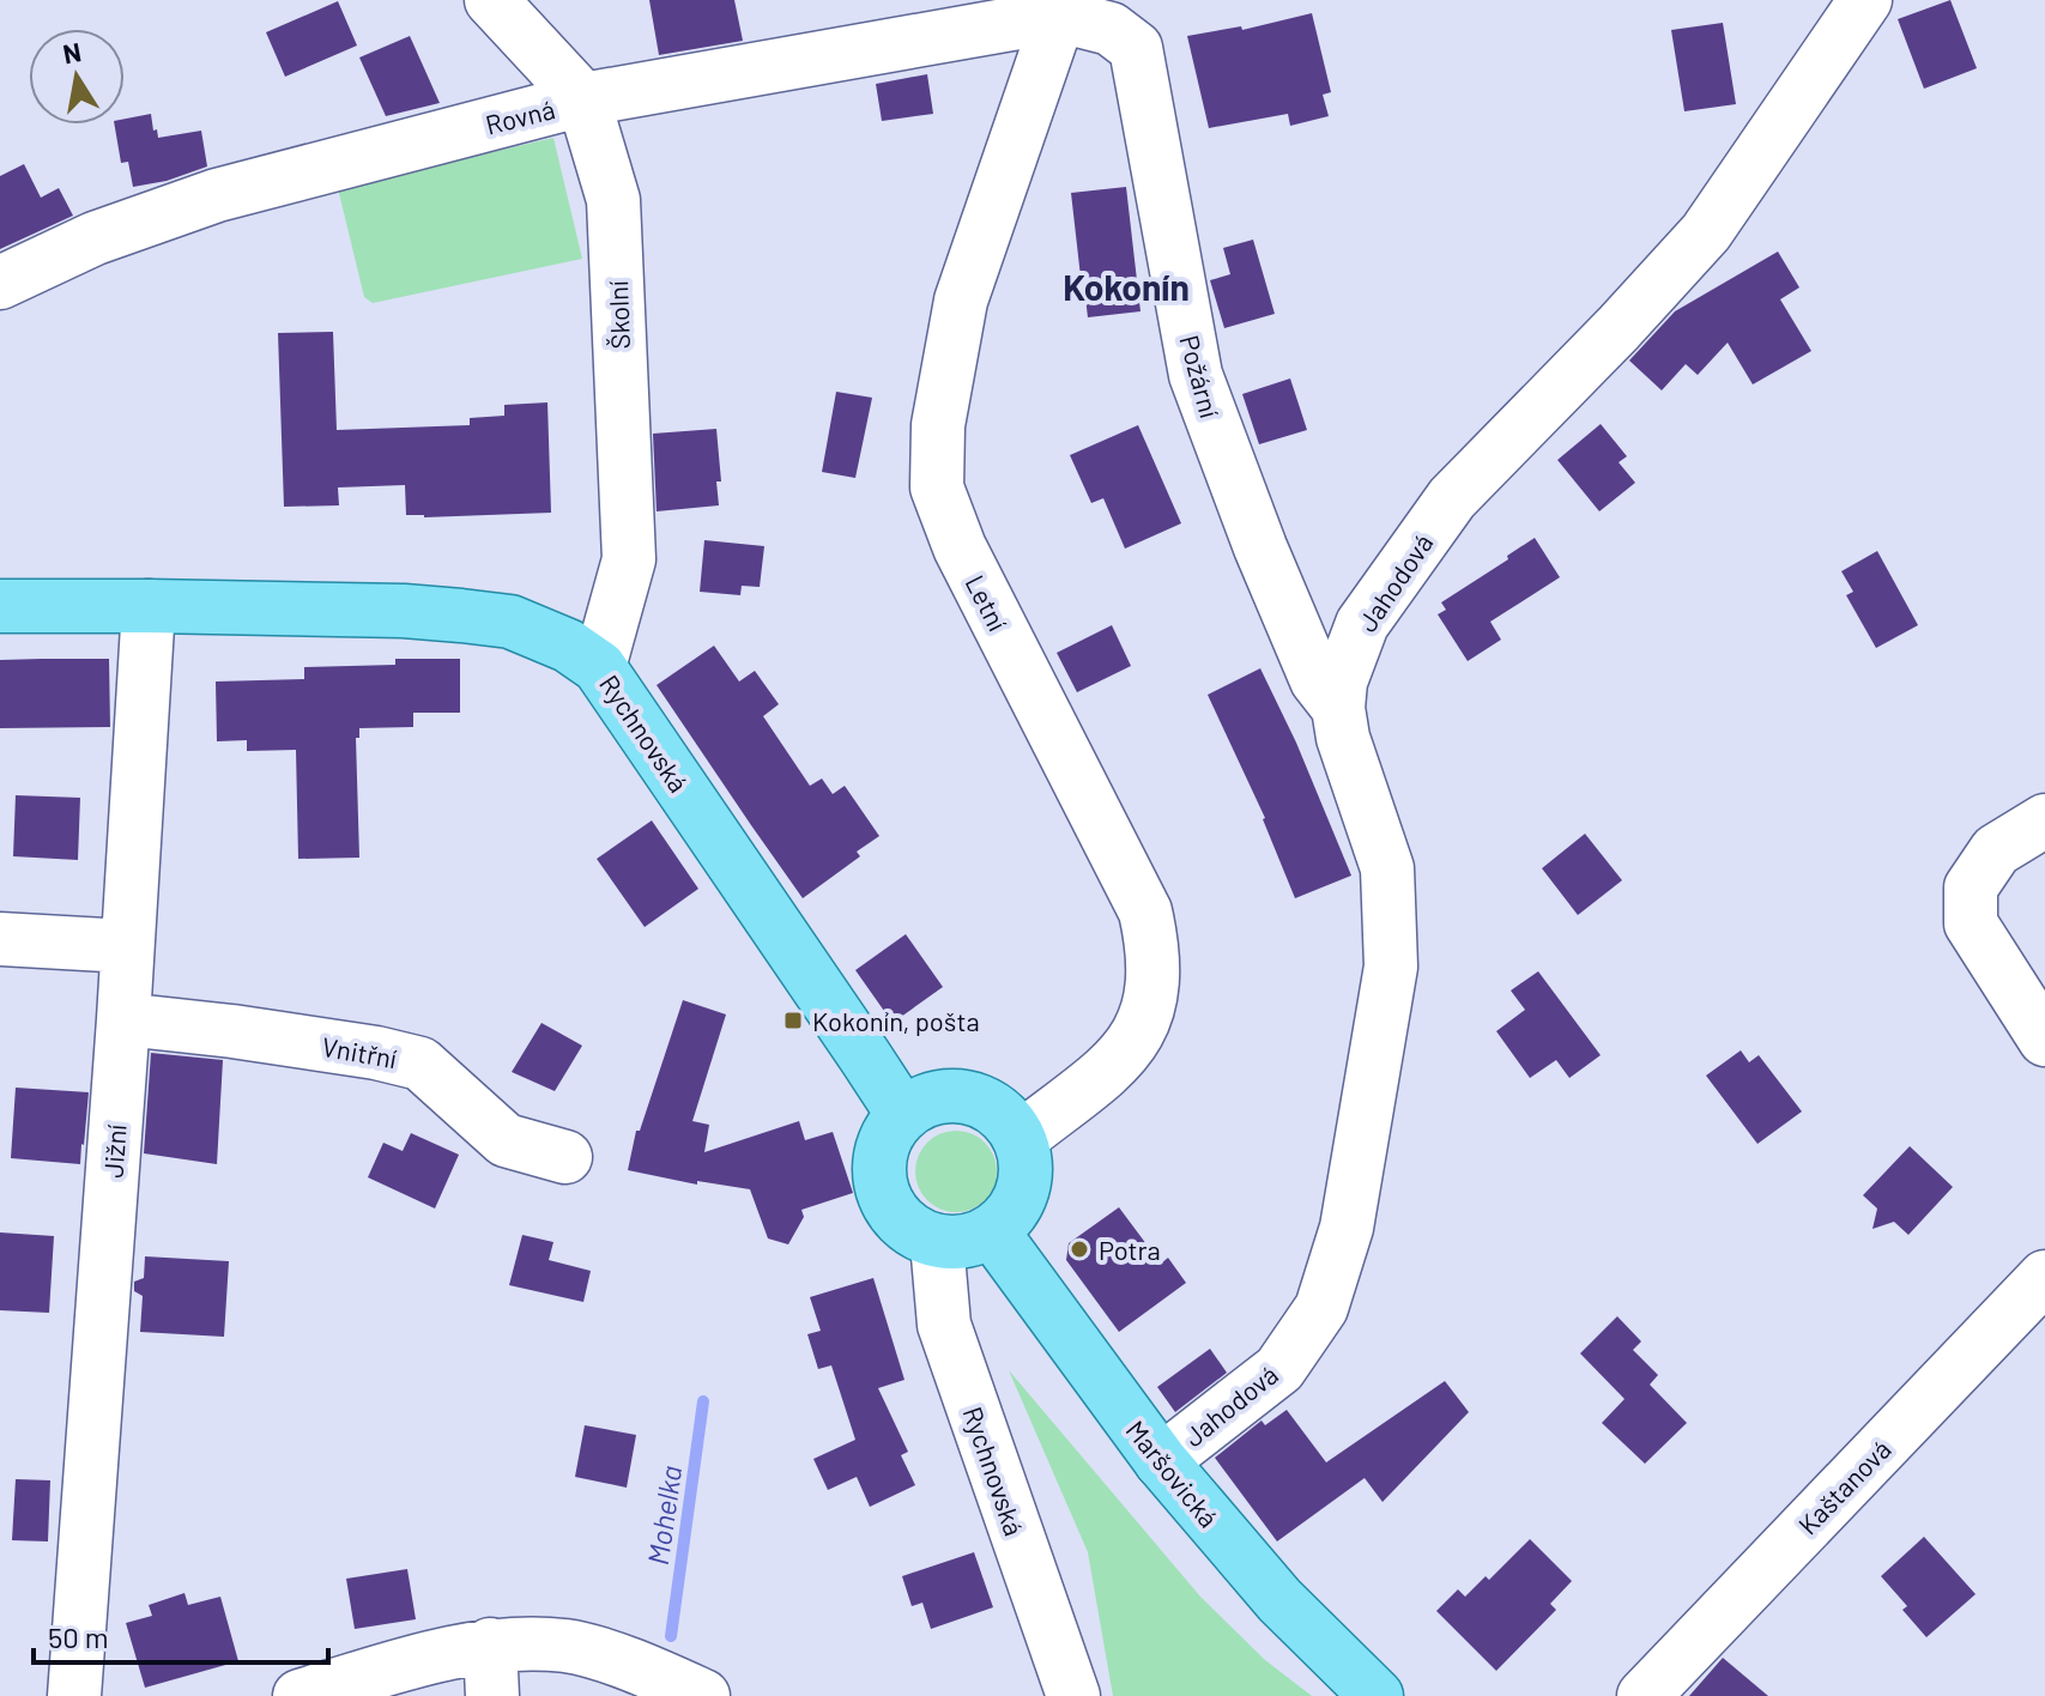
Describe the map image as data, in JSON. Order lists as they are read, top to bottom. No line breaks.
{"streets":{"main road":["Rychnovská","Maršovická"],"street":["Rovná","Školní","Požární","Jahodová","Letní","Vnitřní","Jižní","Kaštanová"]},"crossings":[["Rovná","Školní"],["Rovná","Požární"],["Rovná","Letní"],["Školní","Rychnovská"],["Požární","Jahodová"],["Požární","Letní"],["Jahodová","Maršovická"],["Letní","Rychnovská"],["Letní","Maršovická"],["Rychnovská","Jižní"],["Rychnovská","Maršovická"],["Vnitřní","Jižní"]],"districts":["Kokonín"],"water":["Mohelka"],"places":{"transit":["Kokonín, pošta"],"other":["Potra"]},"scale_bar":"50 m","north":"top"}
